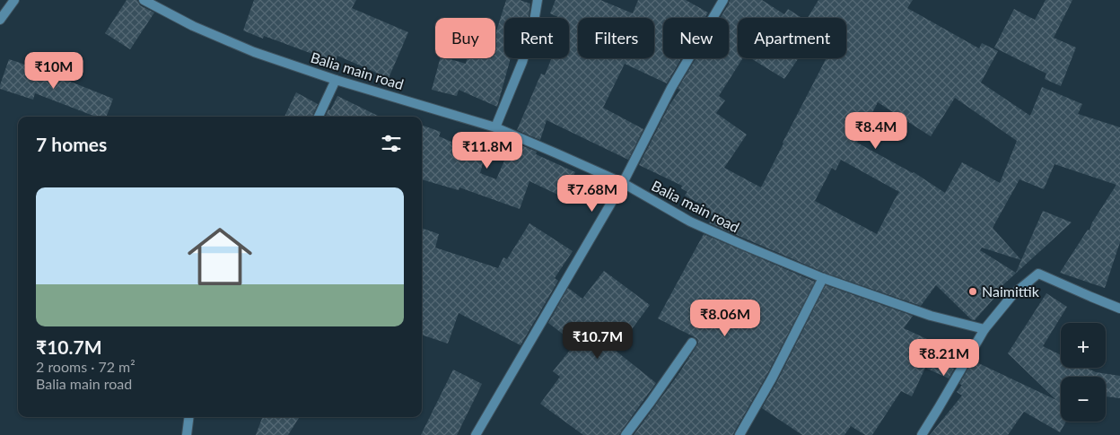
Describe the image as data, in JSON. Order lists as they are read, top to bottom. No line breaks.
{"streets":{"street":["Balia main road"]},"places":["Naimittik"],"page":{"chip":["Buy","Rent","Filters","New","Apartment"],"price":["₹10M","₹8.4M","₹11.8M","₹7.68M","₹8.06M","₹10.7M","₹8.21M"],"heading":"7 homes","list":[{"name":"₹10.7M","note":"2 rooms · 72 m² · Balia main road"}],"map_buttons":["+","−"]}}
